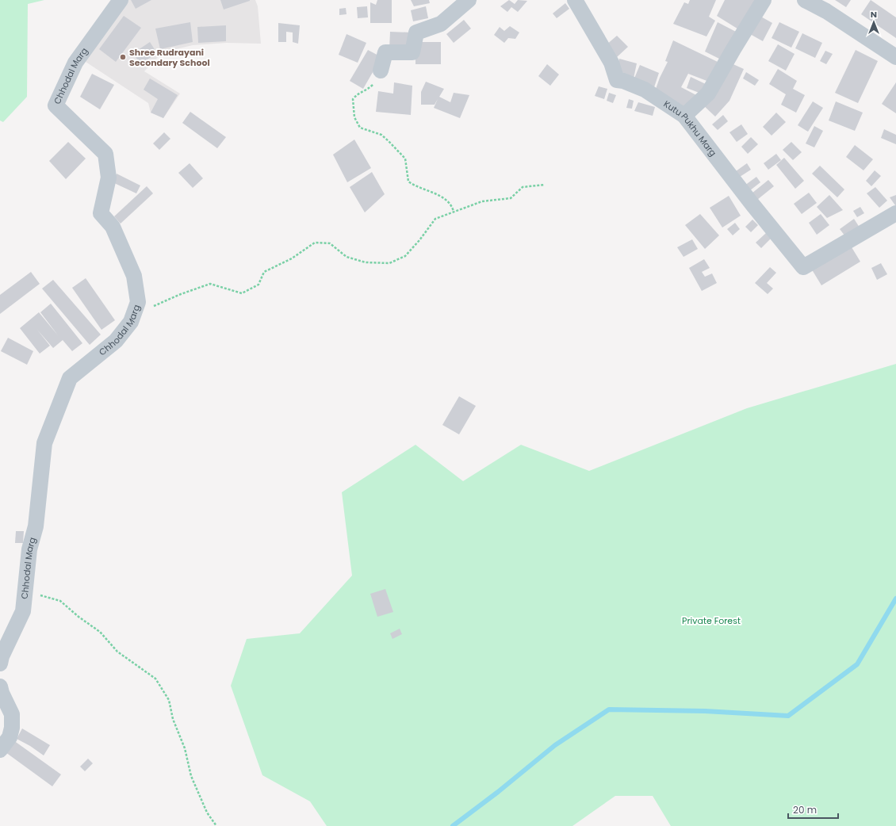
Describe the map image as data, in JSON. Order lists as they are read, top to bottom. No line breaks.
{"streets":{"street":["Chhodal Marg","Kutu Pukhu Marg"]},"parks":["Private Forest"],"places":["Shree Rudrayani Secondary School"],"scale_bar":"20 m","north":"top"}
